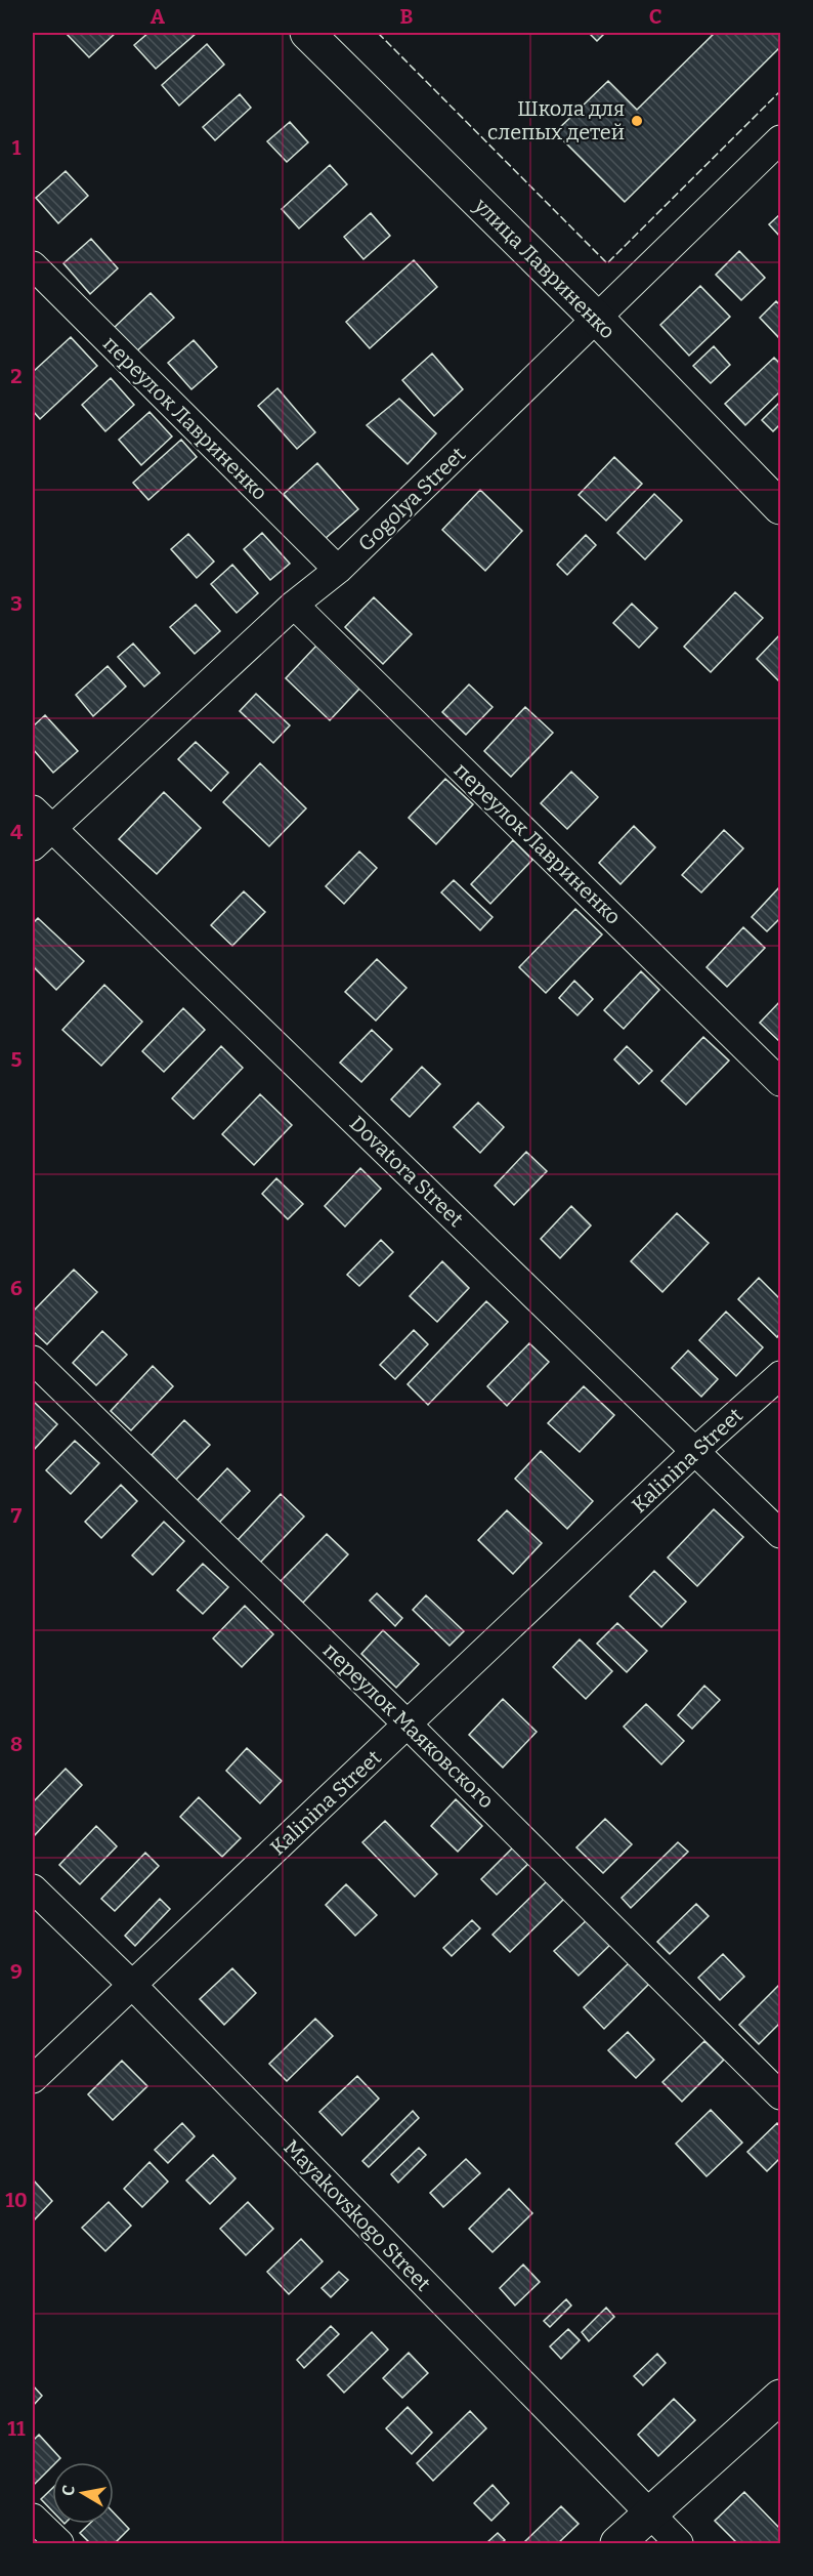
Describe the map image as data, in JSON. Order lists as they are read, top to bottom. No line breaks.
{"streets":{"main road":["улица Лавриненко"],"street":["переулок Лавриненко","Gogolya Street","Dovatora Street","Kalinina Street","переулок Маяковского","Mayakovskogo Street"]},"crossings":[["улица Лавриненко","Gogolya Street"],["переулок Лавриненко","Gogolya Street"],["Gogolya Street","Dovatora Street"],["Dovatora Street","Kalinina Street"],["Kalinina Street","переулок Маяковского"],["Kalinina Street","Mayakovskogo Street"]],"places":["Школа для слепых детей"],"north":"left","grid":{"columns":["A","B","C"],"rows":["1","2","3","4","5","6","7","8","9","10","11"]}}
